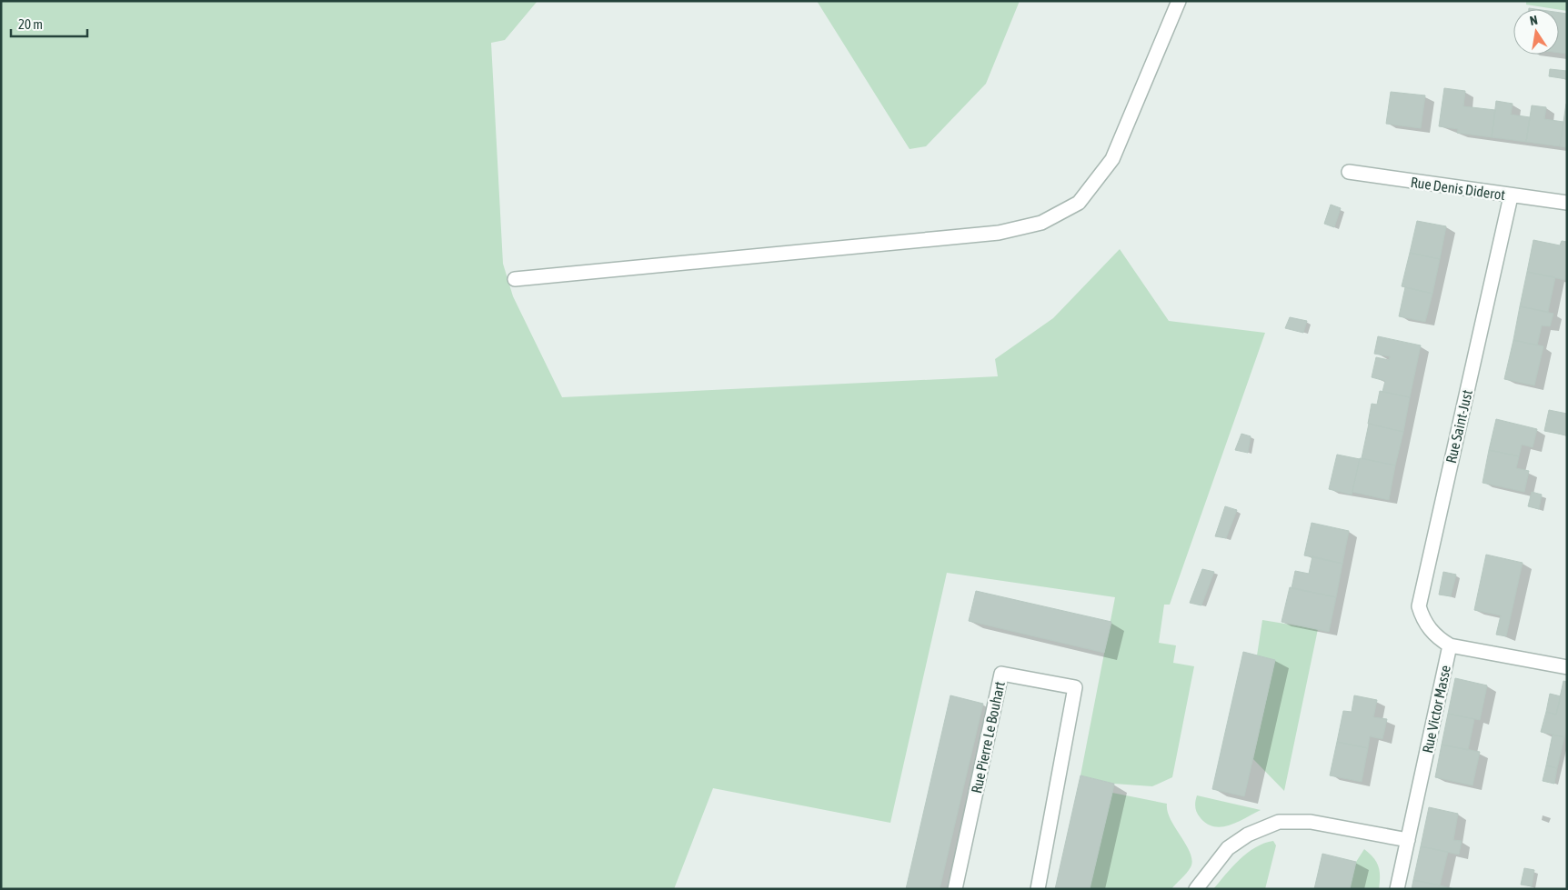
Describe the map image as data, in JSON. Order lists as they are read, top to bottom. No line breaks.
{"streets":{"street":["Rue Denis Diderot","Rue Saint-Just","Rue Victor Masse","Rue Pierre Le Bouhart"]},"crossings":[["Rue Denis Diderot","Rue Saint-Just"],["Rue Saint-Just","Rue Victor Masse"]],"scale_bar":"20 m","north":"top"}
